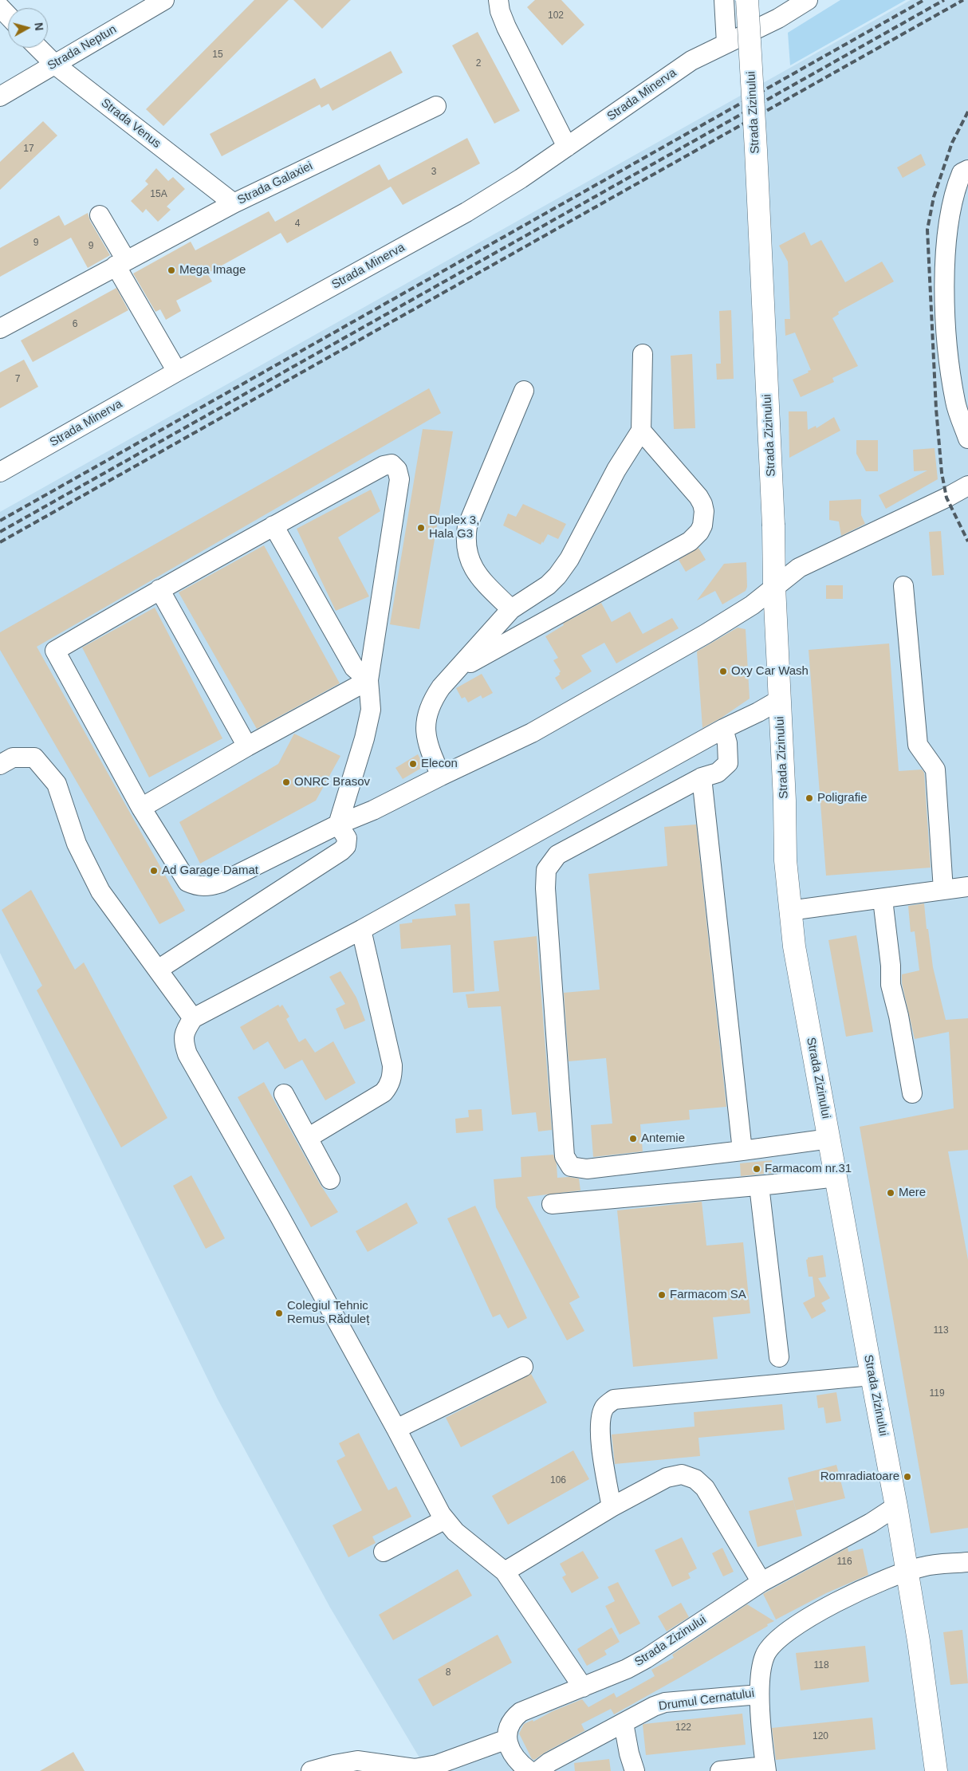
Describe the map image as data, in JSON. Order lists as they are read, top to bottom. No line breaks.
{"streets":{"main road":["Strada Zizinului"],"street":["Strada Neptun","Strada Minerva","Strada Venus","Strada Galaxiei","Drumul Cernatului"]},"crossings":[["Strada Neptun","Strada Venus"],["Strada Zizinului","Drumul Cernatului"],["Strada Venus","Strada Galaxiei"]],"places":["Mega Image","Duplex 3, Hala G3","Oxy Car Wash","Elecon","ONRC Brasov","Poligrafie","Ad Garage Damat","Antemie","Farmacom nr.31","Mere","Farmacom SA","Colegiul Tehnic Remus Răduleț","Romradiatoare"],"house_numbers":["102","15","2","17","3","15A","4","9","9","6","7","113","119","106","116","118","8","122","120"],"north":"right"}
